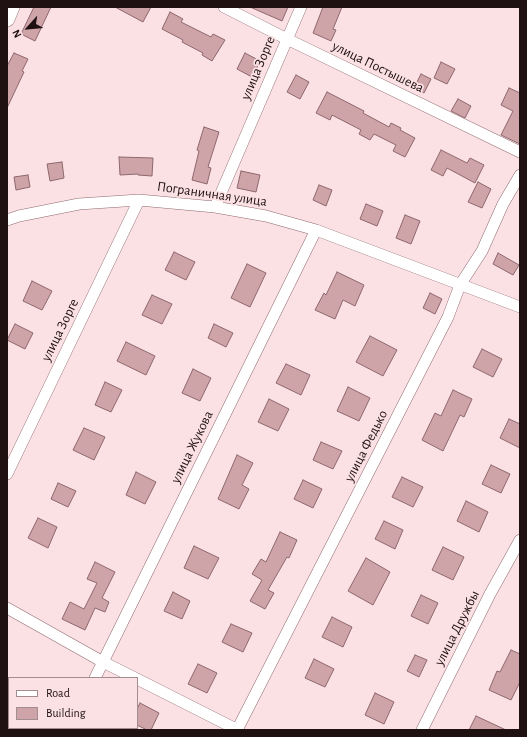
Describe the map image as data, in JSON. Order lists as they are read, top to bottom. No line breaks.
{"streets":{"street":["улица Постышева","улица Зорге","Пограничная улица","улица Федько","улица Жукова","улица Дружбы"]},"crossings":[["улица Постышева","улица Зорге"],["улица Зорге","Пограничная улица"],["Пограничная улица","улица Федько"],["Пограничная улица","улица Жукова"]],"legend":["Road","Building"],"north":"bottom left"}
